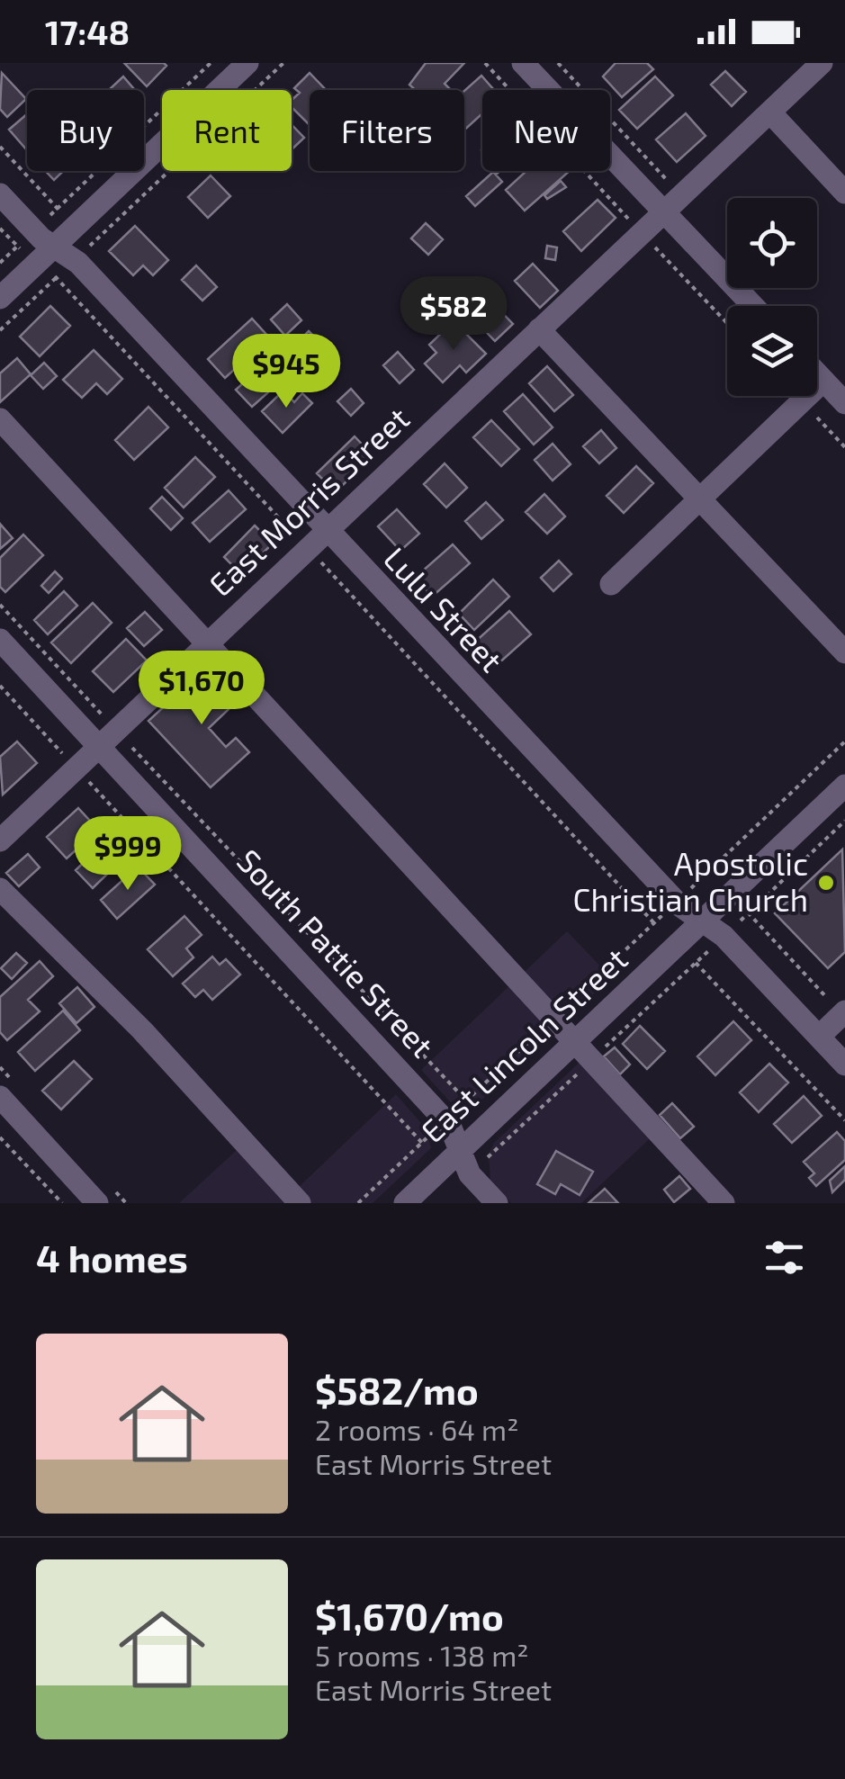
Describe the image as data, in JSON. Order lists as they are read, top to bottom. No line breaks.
{"streets":{"street":["East Morris Street","Lulu Street","South Pattie Street","East Lincoln Street"]},"crossings":[["East Morris Street","Lulu Street"],["East Morris Street","South Pattie Street"],["Lulu Street","East Lincoln Street"],["South Pattie Street","East Lincoln Street"]],"places":["Apostolic Christian Church"],"page":{"status":"17:48","chip":["Buy","Rent","Filters","New"],"price":["$582","$945","$1,670","$999"],"heading":"4 homes","list":[{"name":"$582/mo","note":"2 rooms · 64 m² · East Morris Street"},{"name":"$1,670/mo","note":"5 rooms · 138 m² · East Morris Street"}]}}
